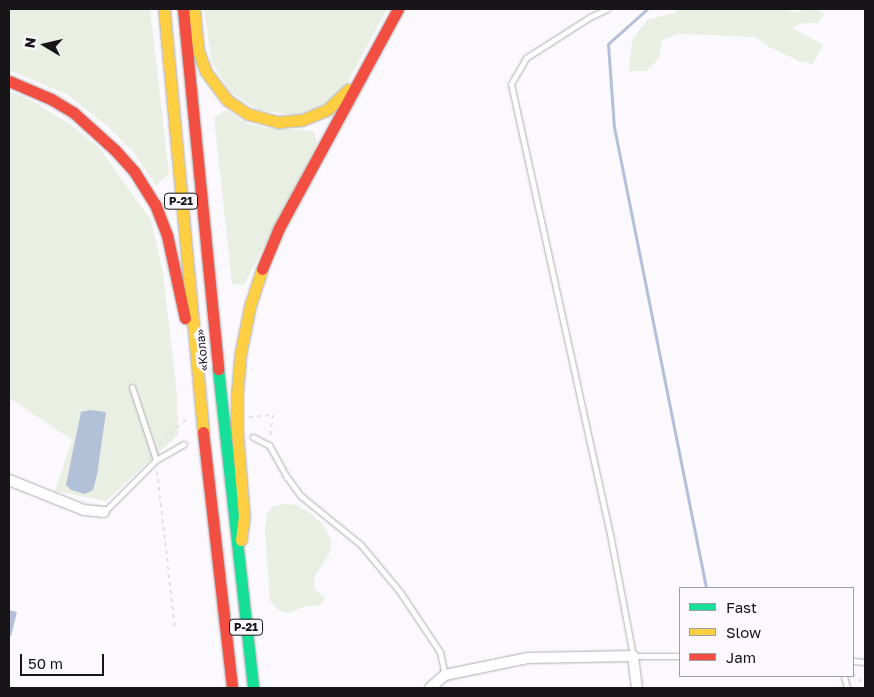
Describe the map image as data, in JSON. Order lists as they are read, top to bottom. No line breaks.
{"streets":{"main road":["Р-21","«Кола»"]},"legend":["Fast","Slow","Jam"],"scale_bar":"50 m","north":"left"}
